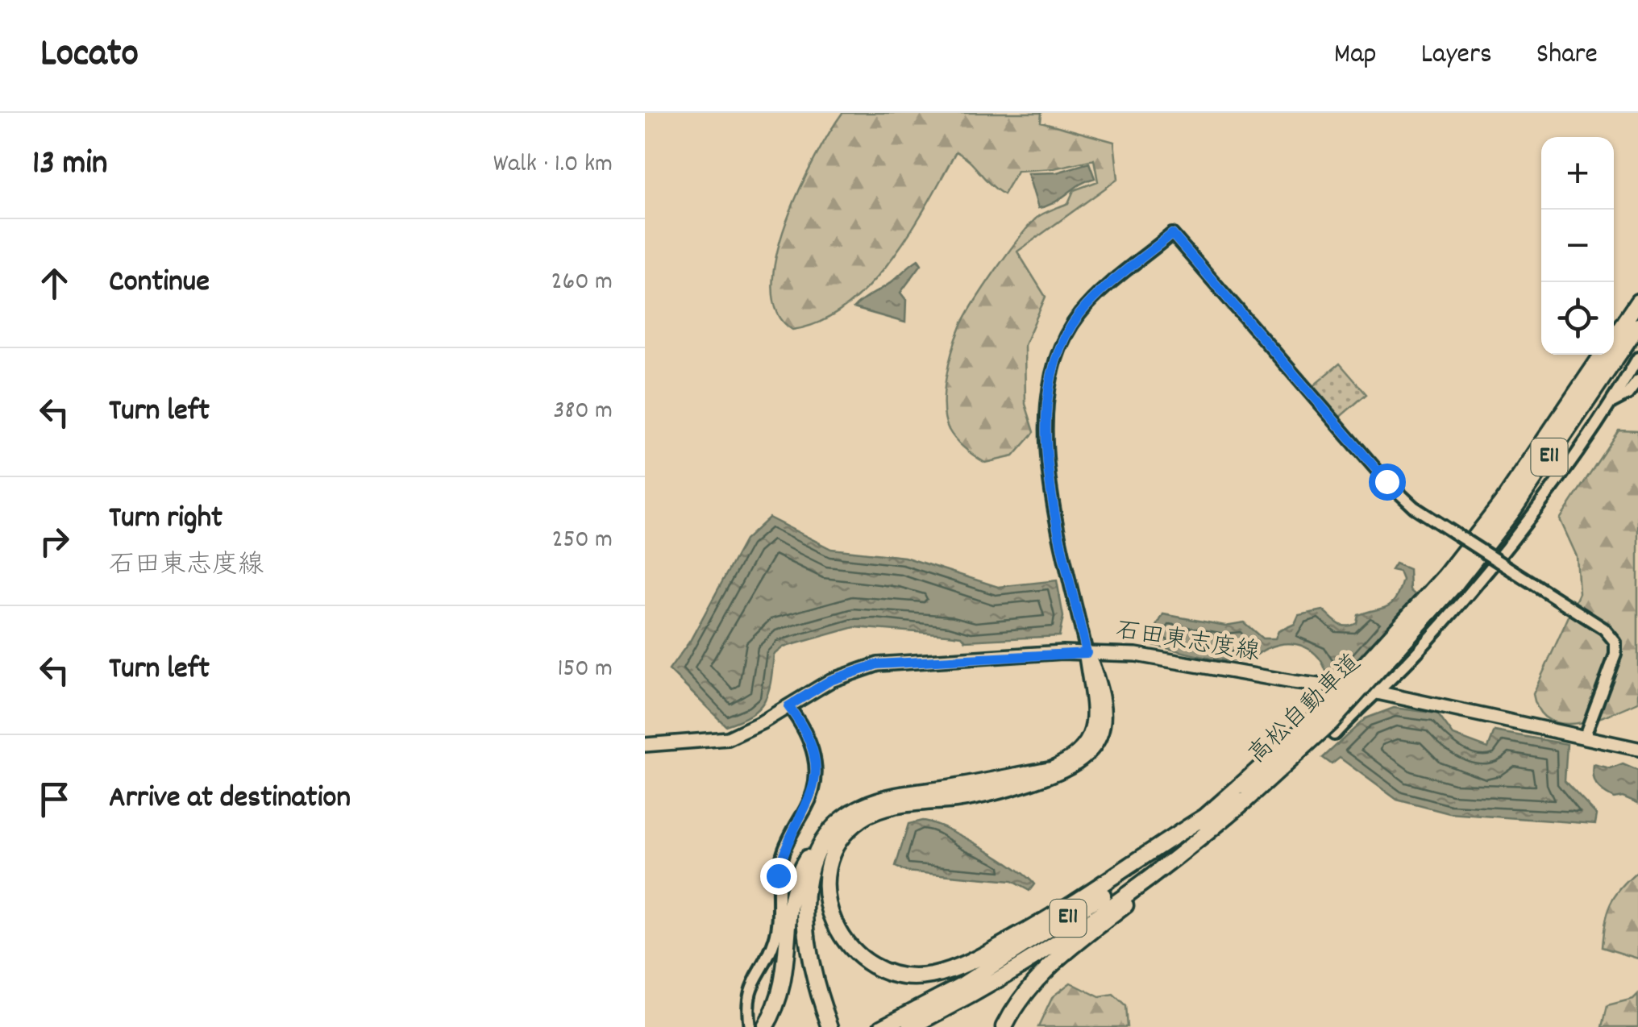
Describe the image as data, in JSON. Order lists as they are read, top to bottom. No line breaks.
{"streets":{"highway":["E11","高松自動車道"],"main road":["石田東志度線"]},"page":{"header":"Locato","nav":["Map","Layers","Share"],"heading":["13 min","Walk · 1.0 km"],"map_buttons":["+","−"],"list":[["Continue","260 m"],["Turn left","380 m"],["Turn right","石田東志度線","250 m"],["Turn left","150 m"],"Arrive at destination"]}}
